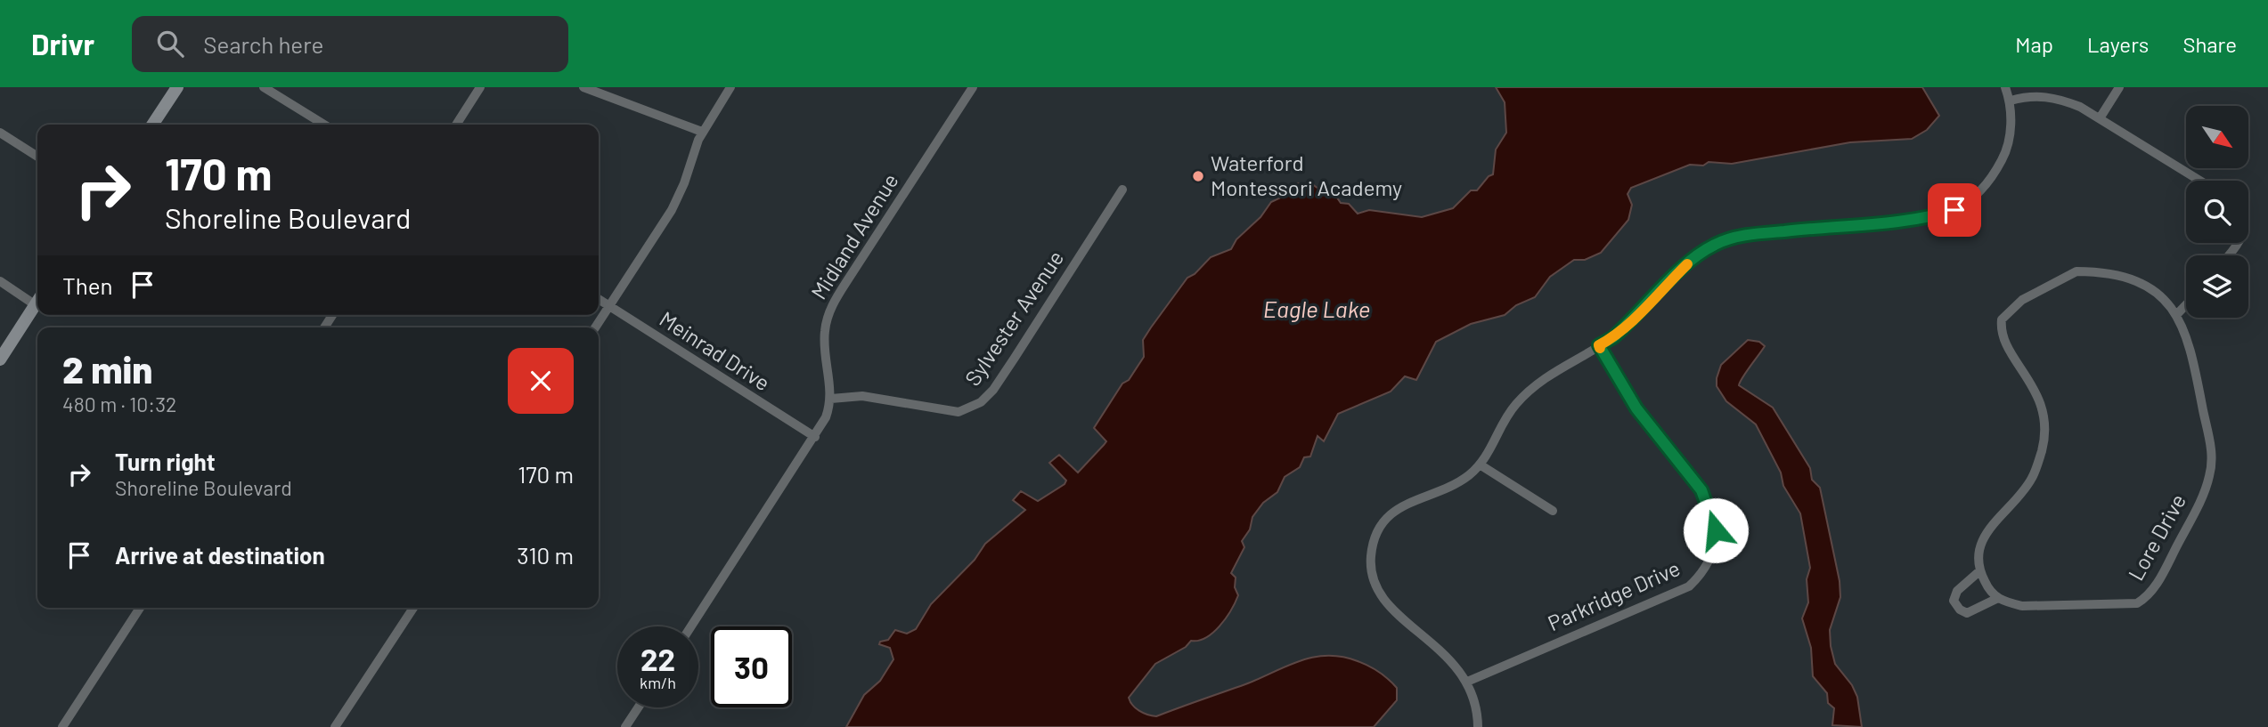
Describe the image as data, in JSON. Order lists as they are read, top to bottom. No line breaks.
{"streets":{"street":["Midland Avenue","Sylvester Avenue","Meinrad Drive","Lore Drive","Parkridge Drive"]},"crossings":[["Midland Avenue","Sylvester Avenue"],["Midland Avenue","Meinrad Drive"]],"water":["Eagle Lake"],"places":["Waterford Montessori Academy"],"north":"bottom right","page":{"header":"Drivr","search":"Search here","nav":["Map","Layers","Share"],"turn":["170 m","Shoreline Boulevard"],"then":"Then","heading":["2 min","480 m · 10:32"],"list":[{"name":"Turn right","note":"Shoreline Boulevard","value":"170 m"},{"name":"Arrive at destination","value":"310 m"}],"speed":"22 km/h","limit":"30"}}
